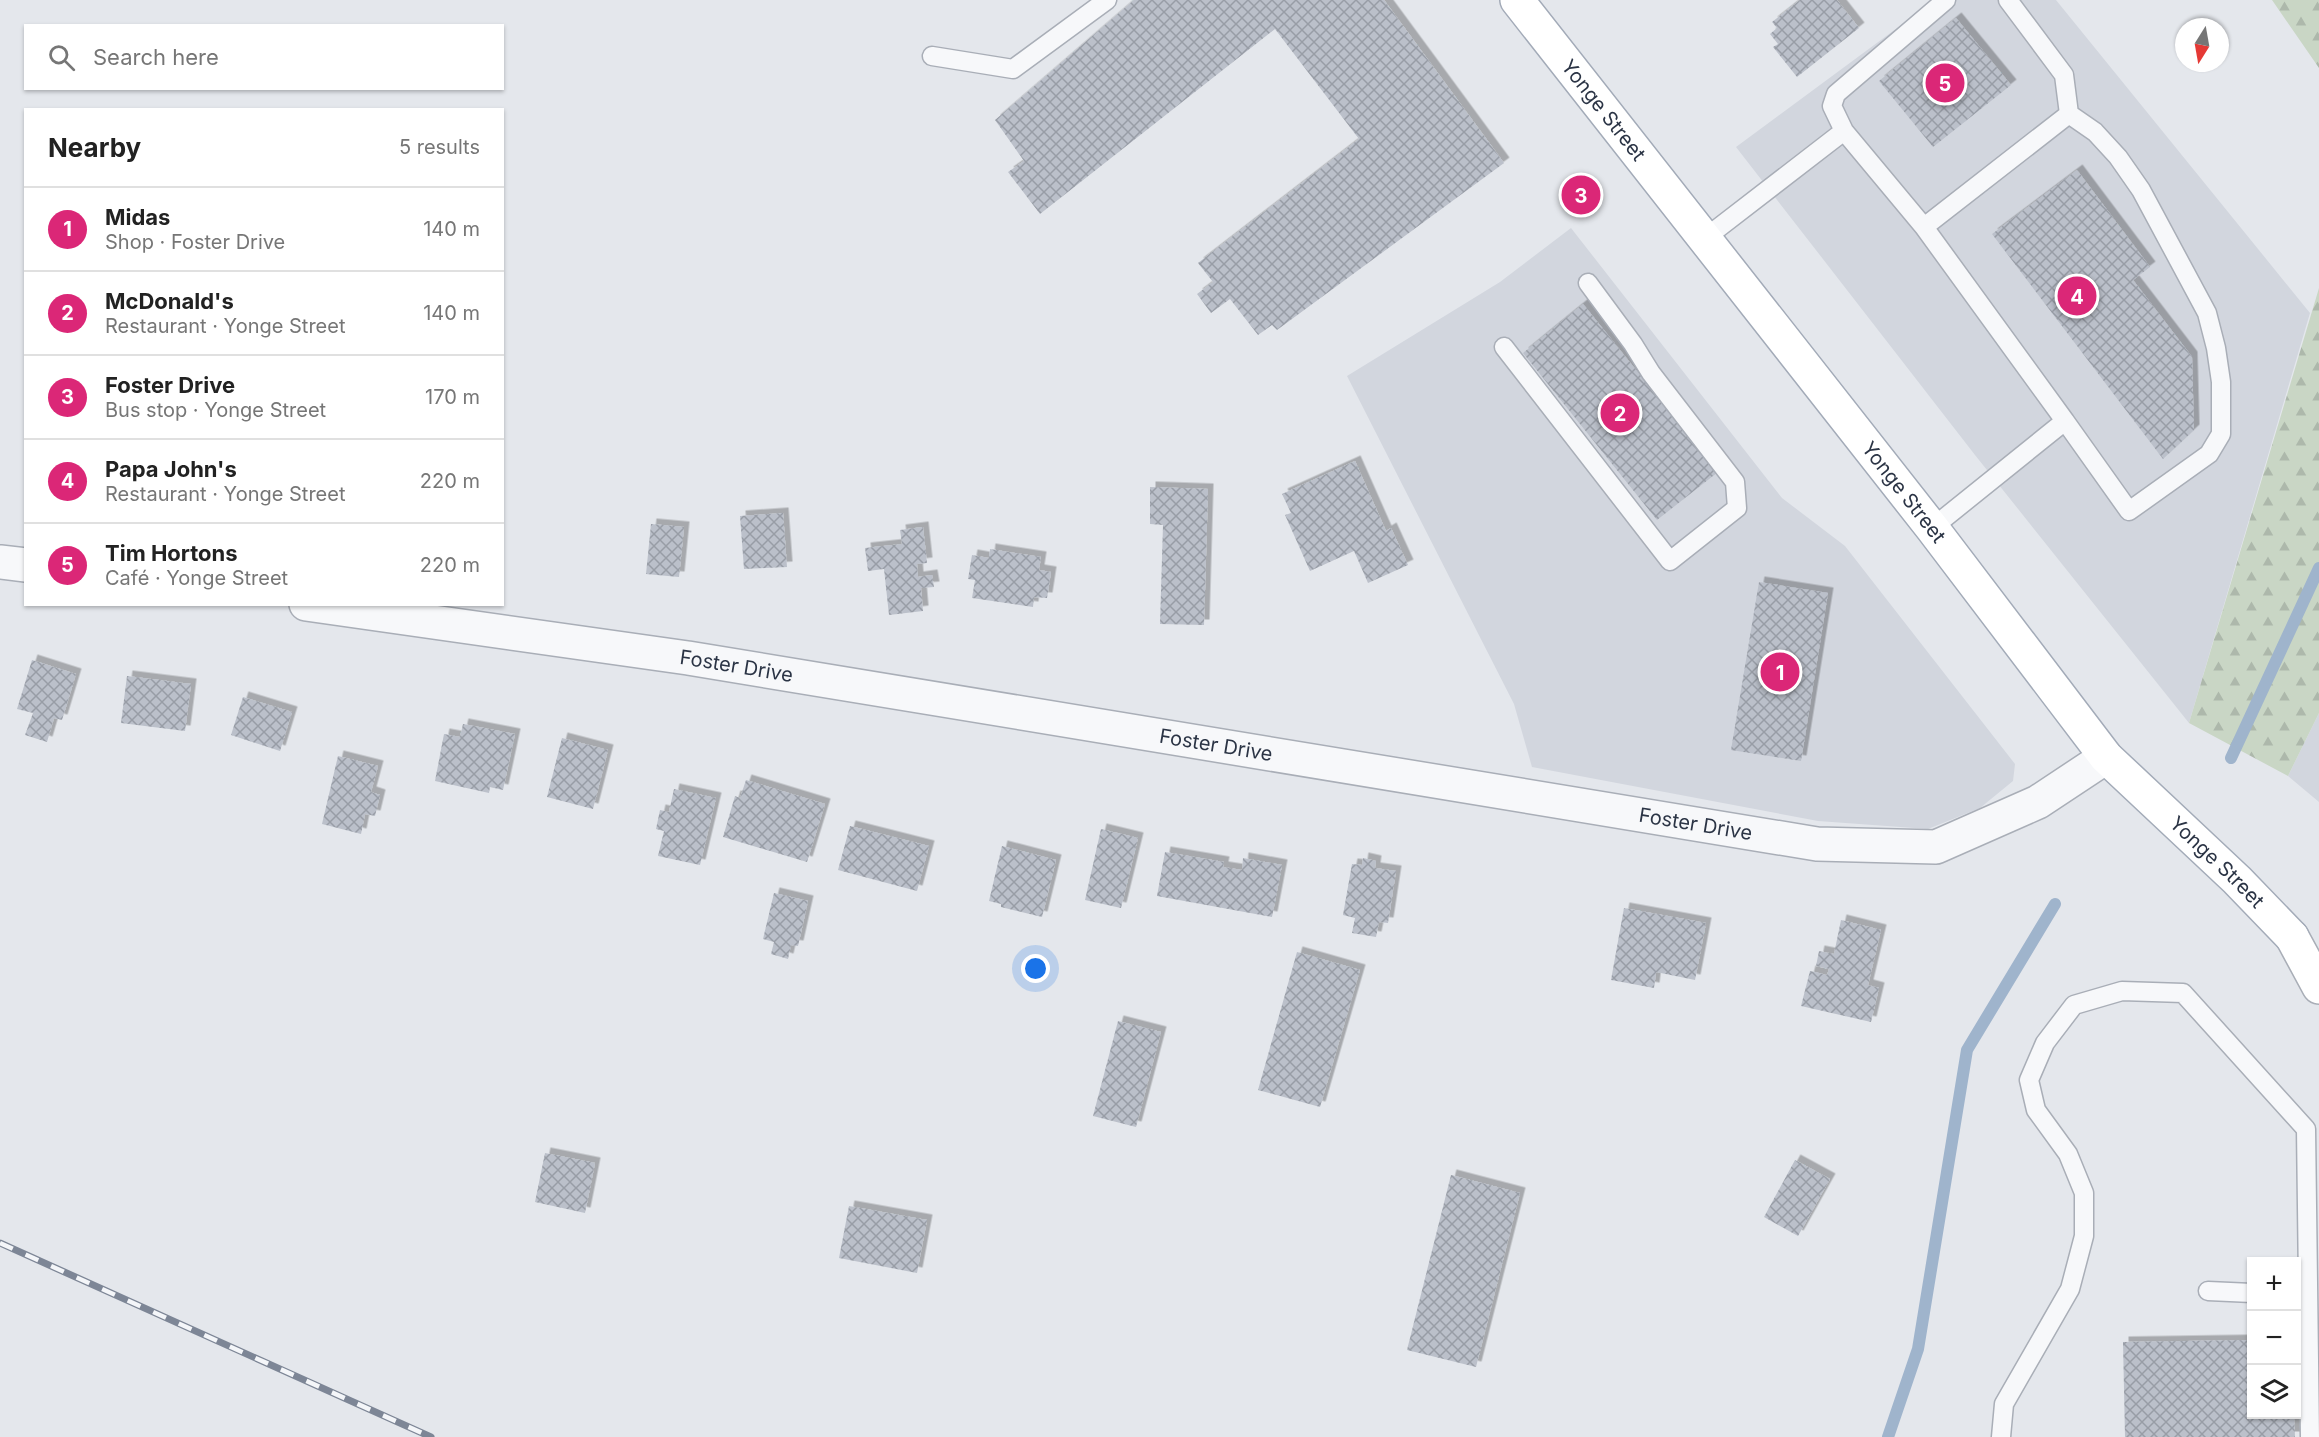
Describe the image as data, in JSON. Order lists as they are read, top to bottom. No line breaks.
{"streets":{"main road":["Yonge Street"],"street":["Foster Drive"]},"crossings":[["Yonge Street","Foster Drive"]],"north":"bottom","page":{"search":"Search here","pins":["5","3","4","2","1"],"heading":["Nearby","5 results"],"list":[{"mark":"1","name":"Midas","note":"Shop · Foster Drive","value":"140 m"},{"mark":"2","name":"McDonald's","note":"Restaurant · Yonge Street","value":"140 m"},{"mark":"3","name":"Foster Drive","note":"Bus stop · Yonge Street","value":"170 m"},{"mark":"4","name":"Papa John's","note":"Restaurant · Yonge Street","value":"220 m"},{"mark":"5","name":"Tim Hortons","note":"Café · Yonge Street","value":"220 m"}],"map_buttons":["+","−"]}}
